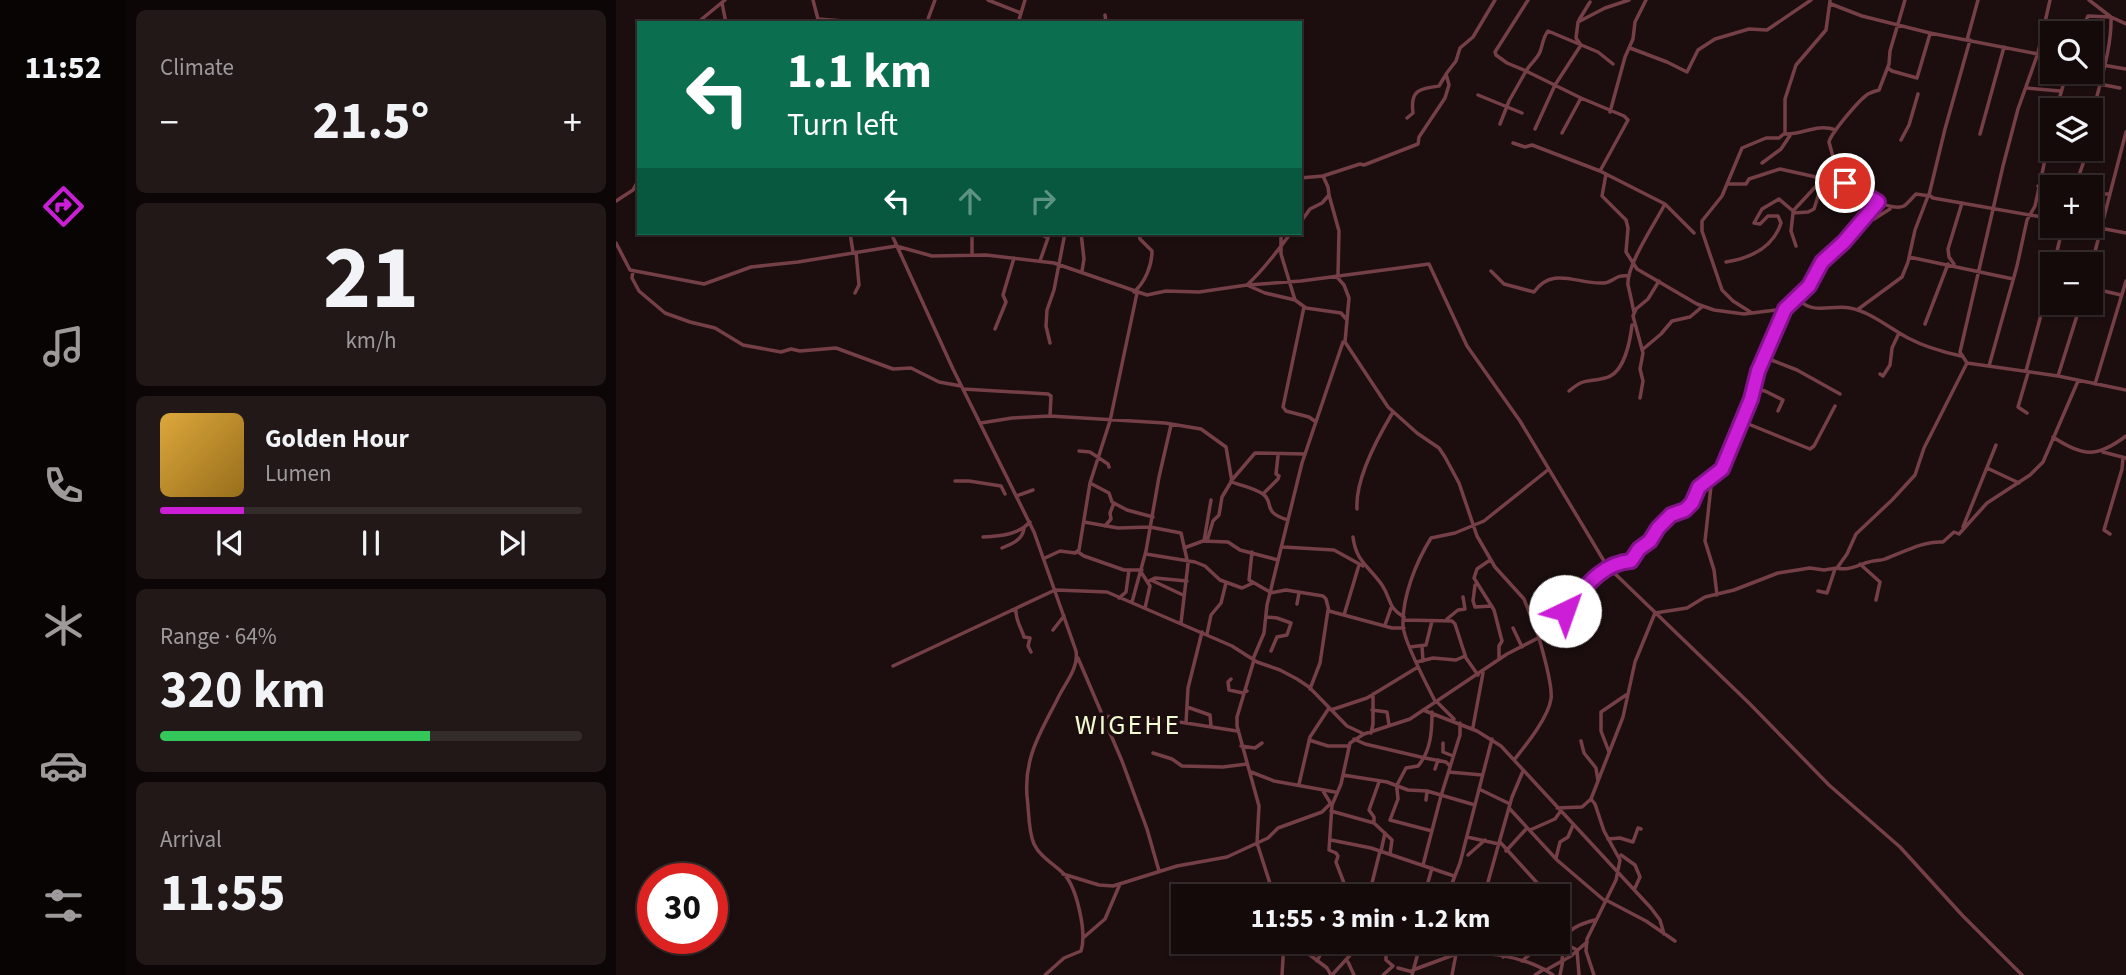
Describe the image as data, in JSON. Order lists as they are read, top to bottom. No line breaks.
{"districts":["WIGEHE"],"page":{"tabs":"11:52","tile":["Climate",["21","km/h"],["Range · 64%","320 km"],["Arrival","11:55"]],"map_buttons":["+","−"],"turn":["1.1 km","Turn left"],"heat":["−","21.5°","+"],"song":["Golden Hour","Lumen"],"limit":"30","trip":"11:55 · 3 min · 1.2 km"}}
